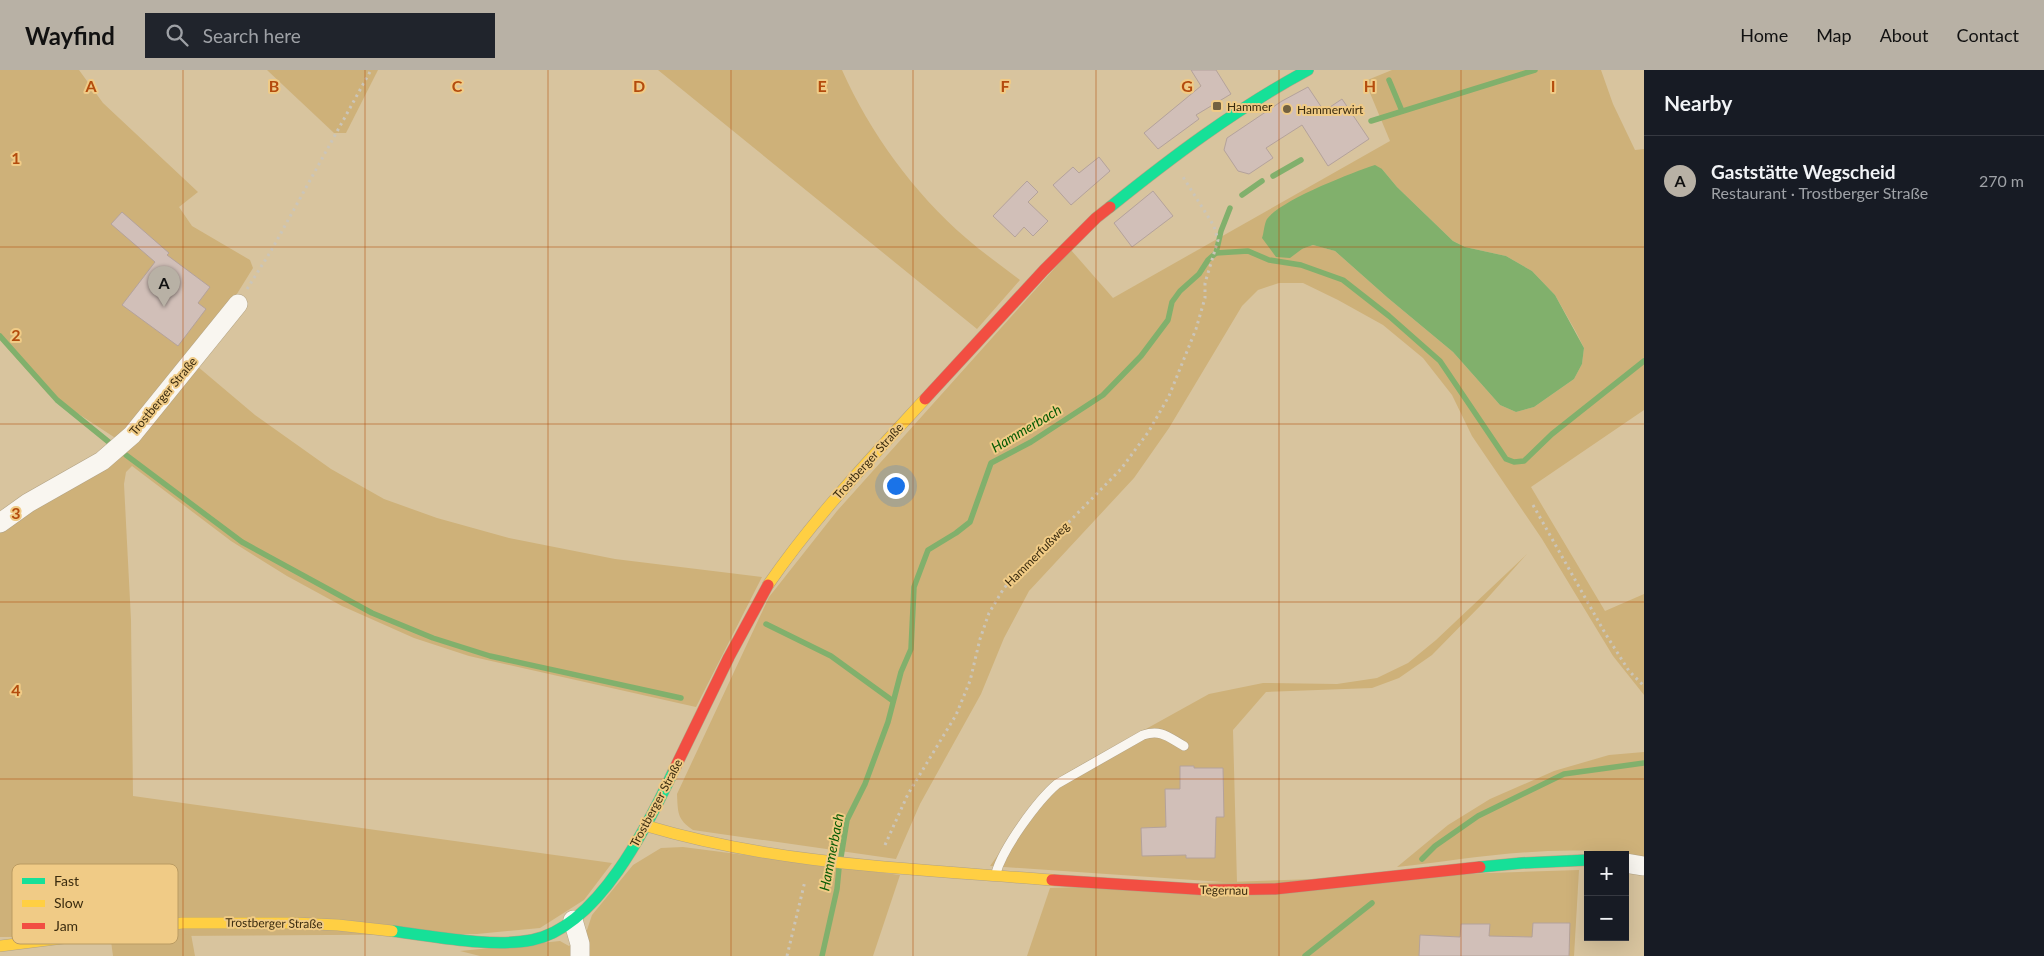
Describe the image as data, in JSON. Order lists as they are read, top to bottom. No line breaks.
{"streets":{"main road":["Trostberger Straße","Tegernau"],"path":["Hammerfußweg"]},"crossings":[["Trostberger Straße","Hammerfußweg"],["Trostberger Straße","Tegernau"],["Hammerfußweg","Tegernau"]],"water":["Hammerbach"],"places":{"transit":["Hammer"],"other":["Hammerwirt"]},"legend":["Fast","Slow","Jam"],"page":{"header":"Wayfind","search":"Search here","nav":["Home","Map","About","Contact"],"heading":"Nearby","list":[{"mark":"A","name":"Gaststätte Wegscheid","note":"Restaurant · Trostberger Straße","value":"270 m"}],"pins":"A","map_buttons":["+","−"]},"grid":{"columns":["A","B","C","D","E","F","G","H","I"],"rows":["1","2","3","4"]}}
